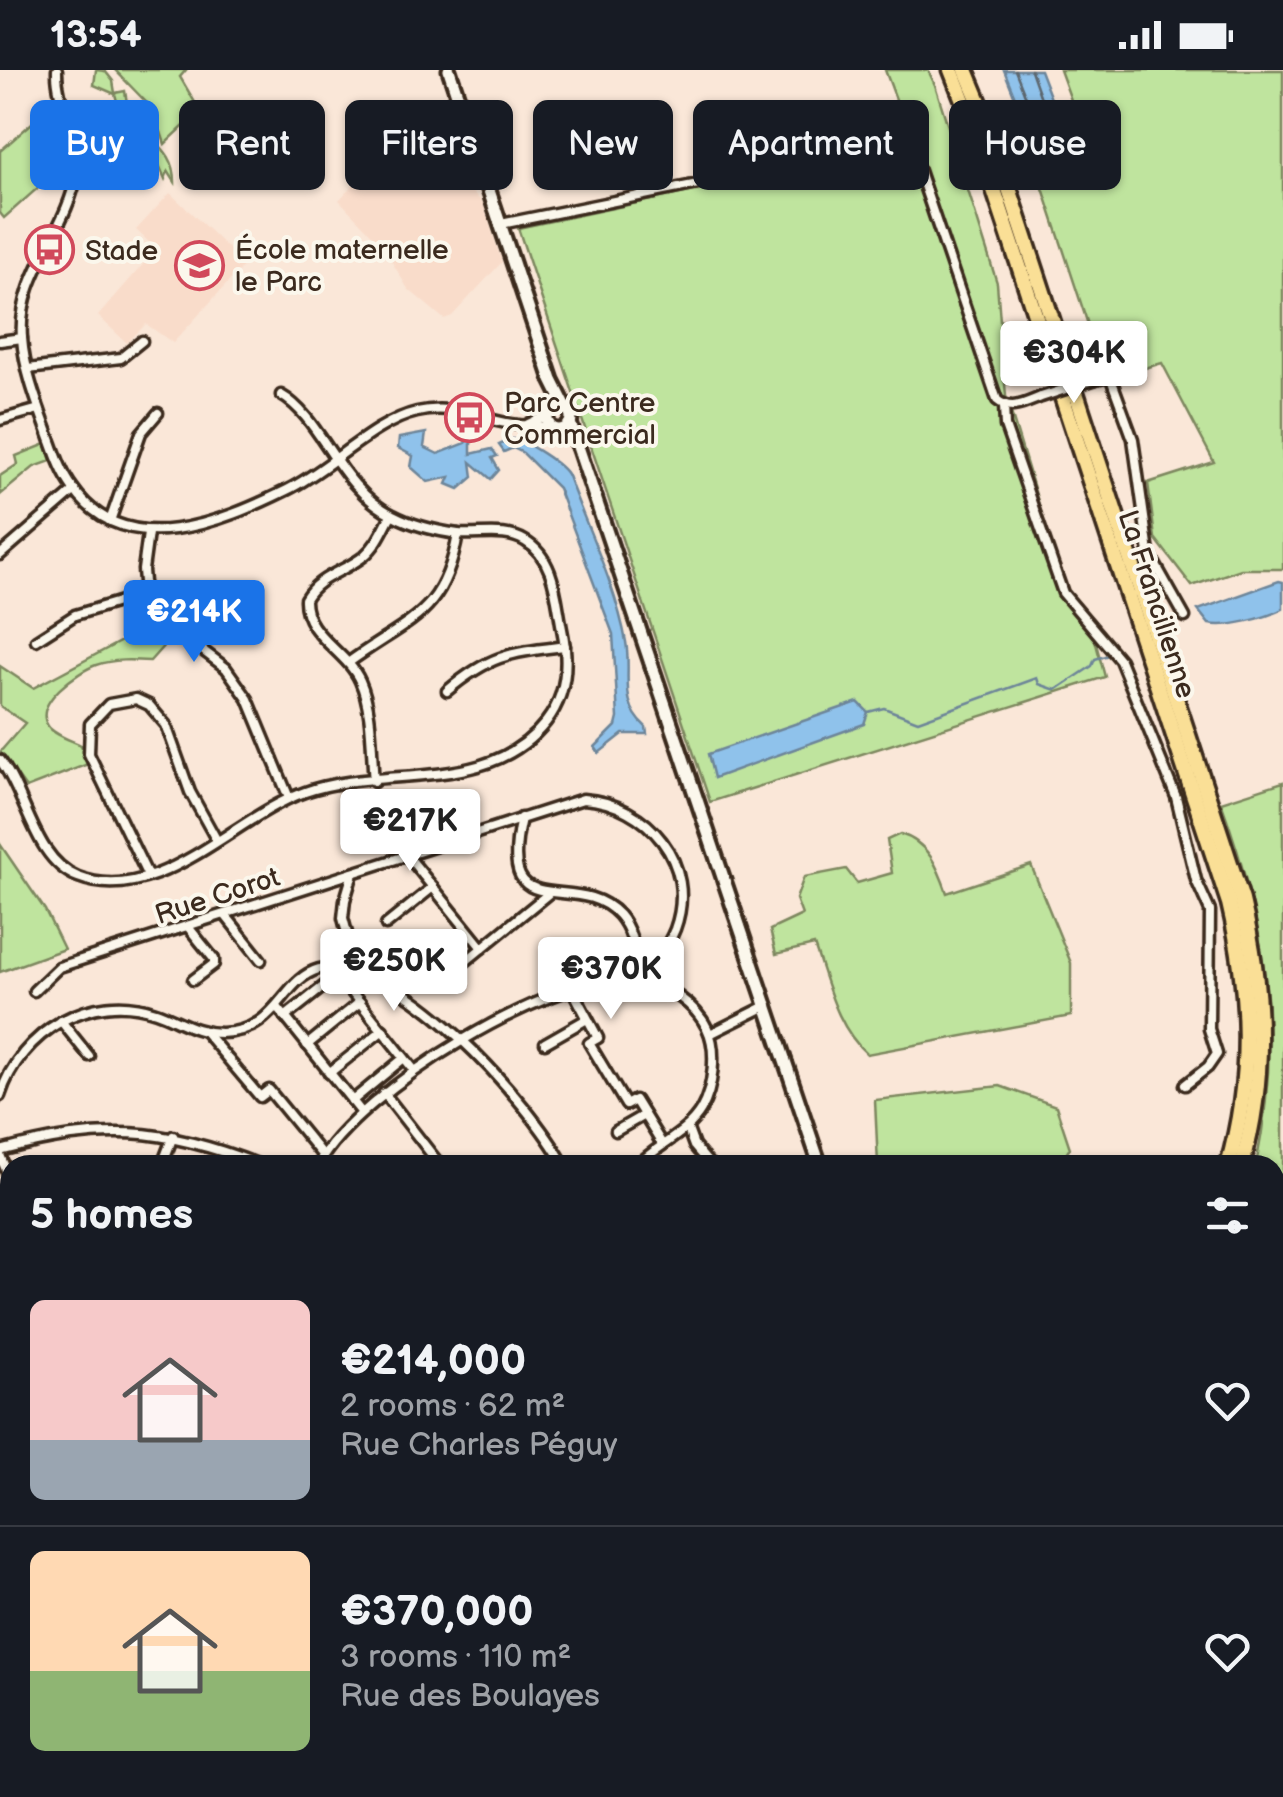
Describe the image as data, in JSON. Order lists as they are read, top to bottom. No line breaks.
{"streets":{"highway":["La Francilienne"],"street":["Rue Corot"]},"places":{"bus stop":["Stade","Parc Centre Commercial"],"school or university":["École maternelle le Parc"]},"page":{"status":"13:54","chip":["Buy","Rent","Filters","New","Apartment","House"],"price":["€304K","€214K","€217K","€250K","€370K"],"heading":"5 homes","list":[{"name":"€214,000","note":"2 rooms · 62 m² · Rue Charles Péguy"},{"name":"€370,000","note":"3 rooms · 110 m² · Rue des Boulayes"}]}}
